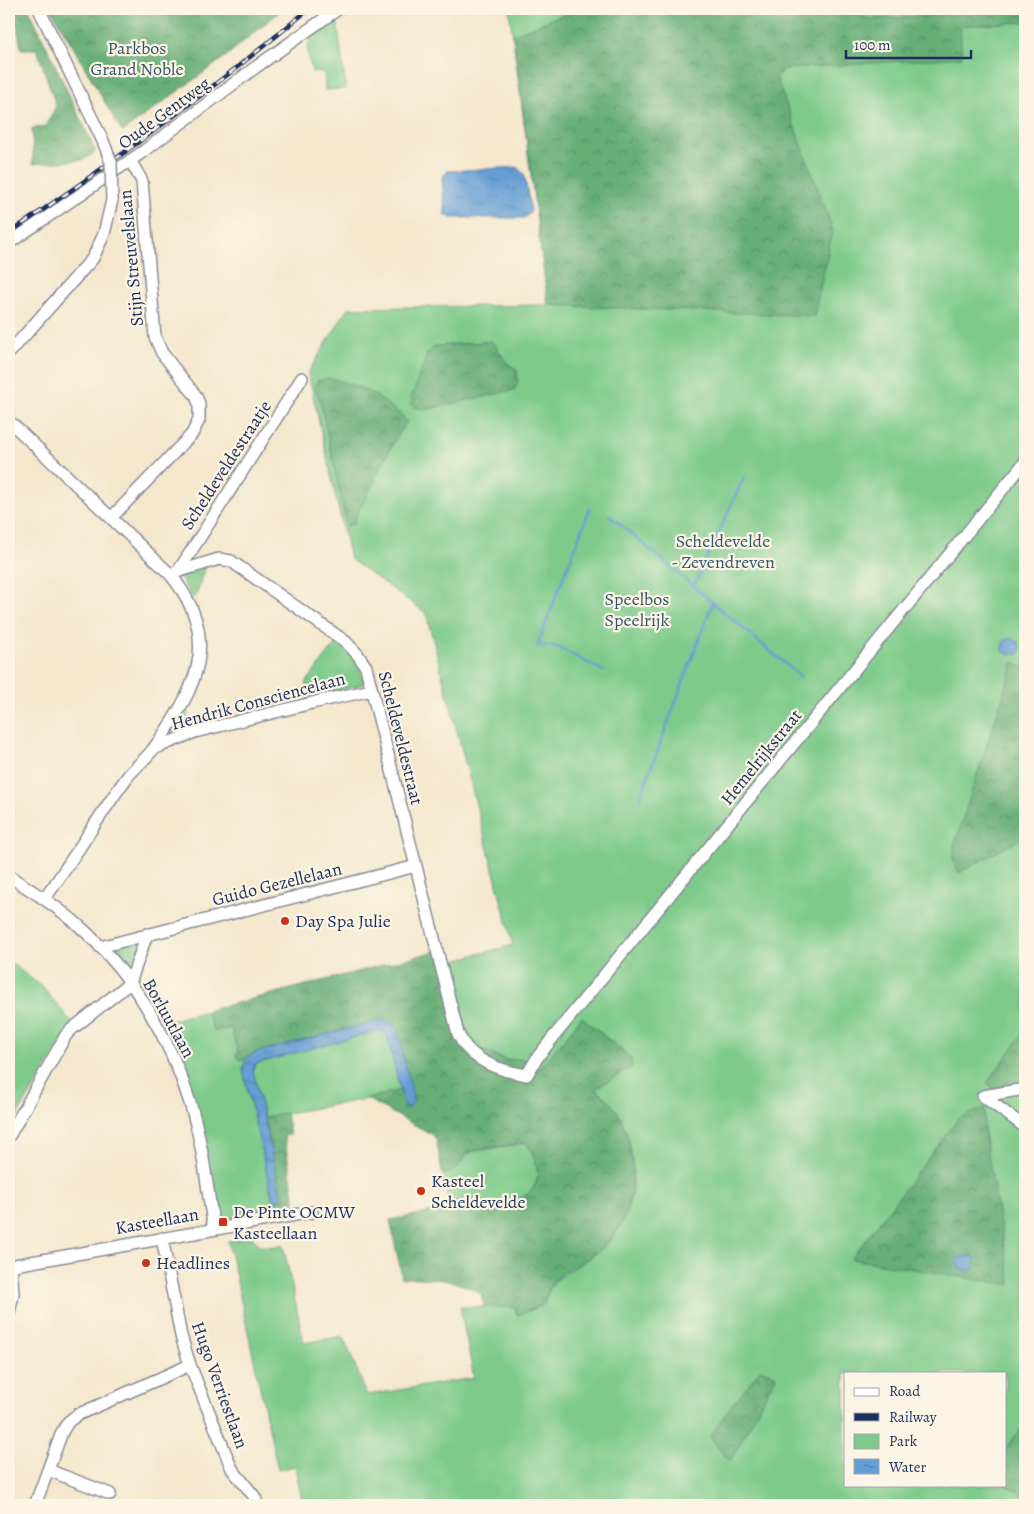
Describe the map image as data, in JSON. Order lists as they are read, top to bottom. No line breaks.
{"streets":{"street":["Oude Gentweg","Stijn Streuvelslaan","Scheldeveldestraatje","Hendrik Consciencelaan","Scheldeveldestraat","Hemelrijkstraat","Guido Gezellelaan","Borluutlaan","Kasteellaan","Hugo Verriestlaan"]},"crossings":[["Oude Gentweg","Stijn Streuvelslaan"],["Scheldeveldestraatje","Hendrik Consciencelaan"],["Scheldeveldestraatje","Scheldeveldestraat"],["Hendrik Consciencelaan","Scheldeveldestraat"],["Hendrik Consciencelaan","Borluutlaan"],["Scheldeveldestraat","Hemelrijkstraat"],["Scheldeveldestraat","Guido Gezellelaan"],["Guido Gezellelaan","Borluutlaan"],["Borluutlaan","Kasteellaan"],["Kasteellaan","Hugo Verriestlaan"]],"parks":["Parkbos Grand Noble","Scheldevelde - Zevendreven","Speelbos Speelrijk"],"places":{"other":["Day Spa Julie","Kasteel Scheldevelde","Headlines"],"transit":["De Pinte OCMW Kasteellaan"]},"legend":["Road","Railway","Park","Water"],"scale_bar":"100 m"}
